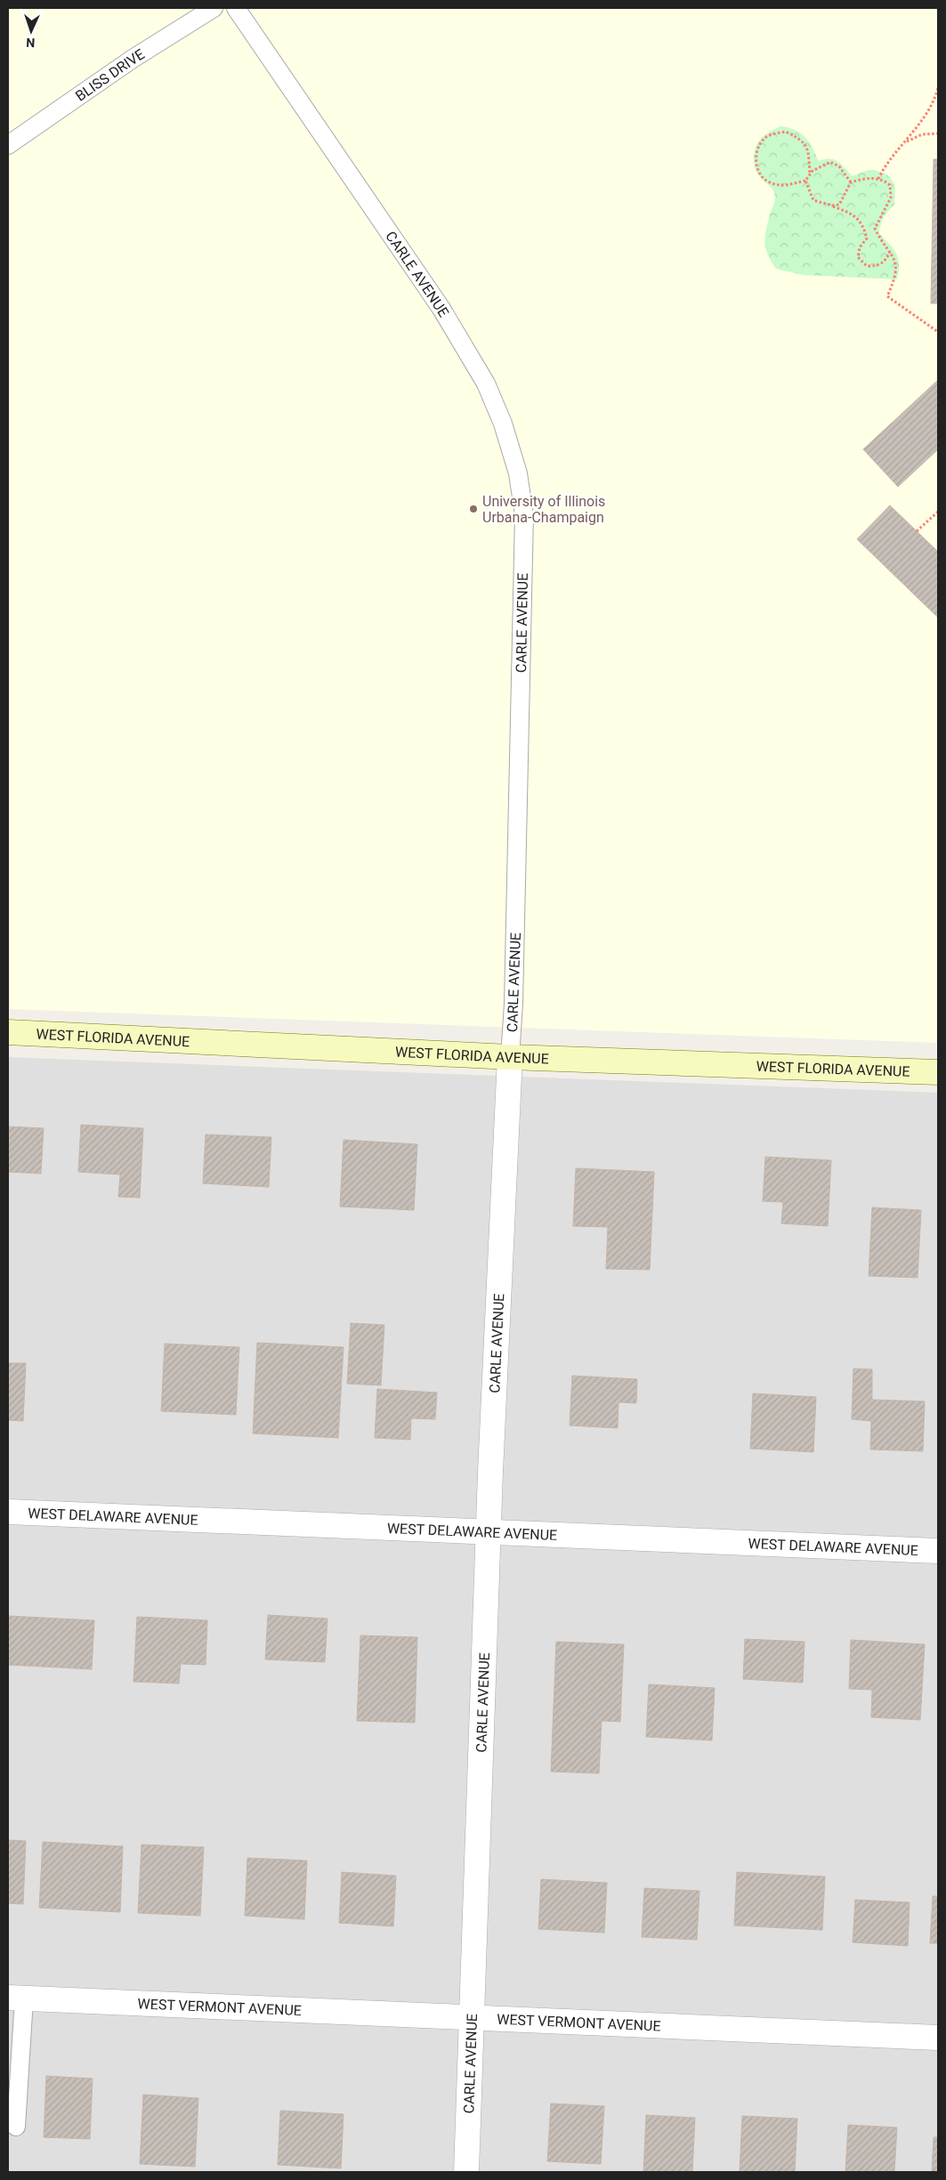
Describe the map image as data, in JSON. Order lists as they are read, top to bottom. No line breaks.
{"streets":{"main road":["WEST FLORIDA AVENUE"],"street":["CARLE AVENUE","WEST DELAWARE AVENUE","WEST VERMONT AVENUE"],"lane":["BLISS DRIVE"]},"crossings":[["CARLE AVENUE","WEST FLORIDA AVENUE"],["CARLE AVENUE","WEST DELAWARE AVENUE"],["CARLE AVENUE","WEST VERMONT AVENUE"]],"places":["University of Illinois Urbana-Champaign"],"north":"bottom"}
